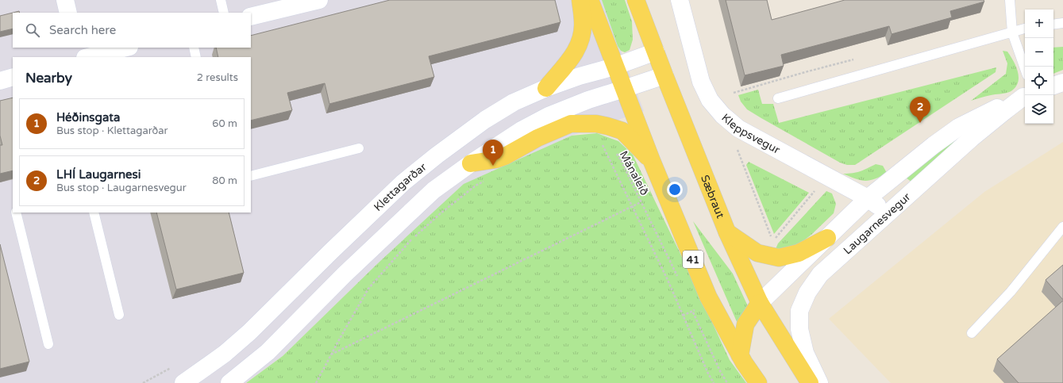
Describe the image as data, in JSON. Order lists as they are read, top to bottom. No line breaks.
{"streets":{"main road":["Sæbraut","41"],"street":["Kleppsvegur","Klettagarðar","Laugarnesvegur"],"path":["Mánaleið"]},"crossings":[["Kleppsvegur","Laugarnesvegur"],["Klettagarðar","Sæbraut"],["Klettagarðar","41"],["Sæbraut","Laugarnesvegur"]],"page":{"map_buttons":["+","−"],"search":"Search here","heading":["Nearby","2 results"],"pins":["2","1"],"list":[{"mark":"1","name":"Héðinsgata","note":"Bus stop · Klettagarðar","value":"60 m"},{"mark":"2","name":"LHÍ Laugarnesi","note":"Bus stop · Laugarnesvegur","value":"80 m"}]}}
